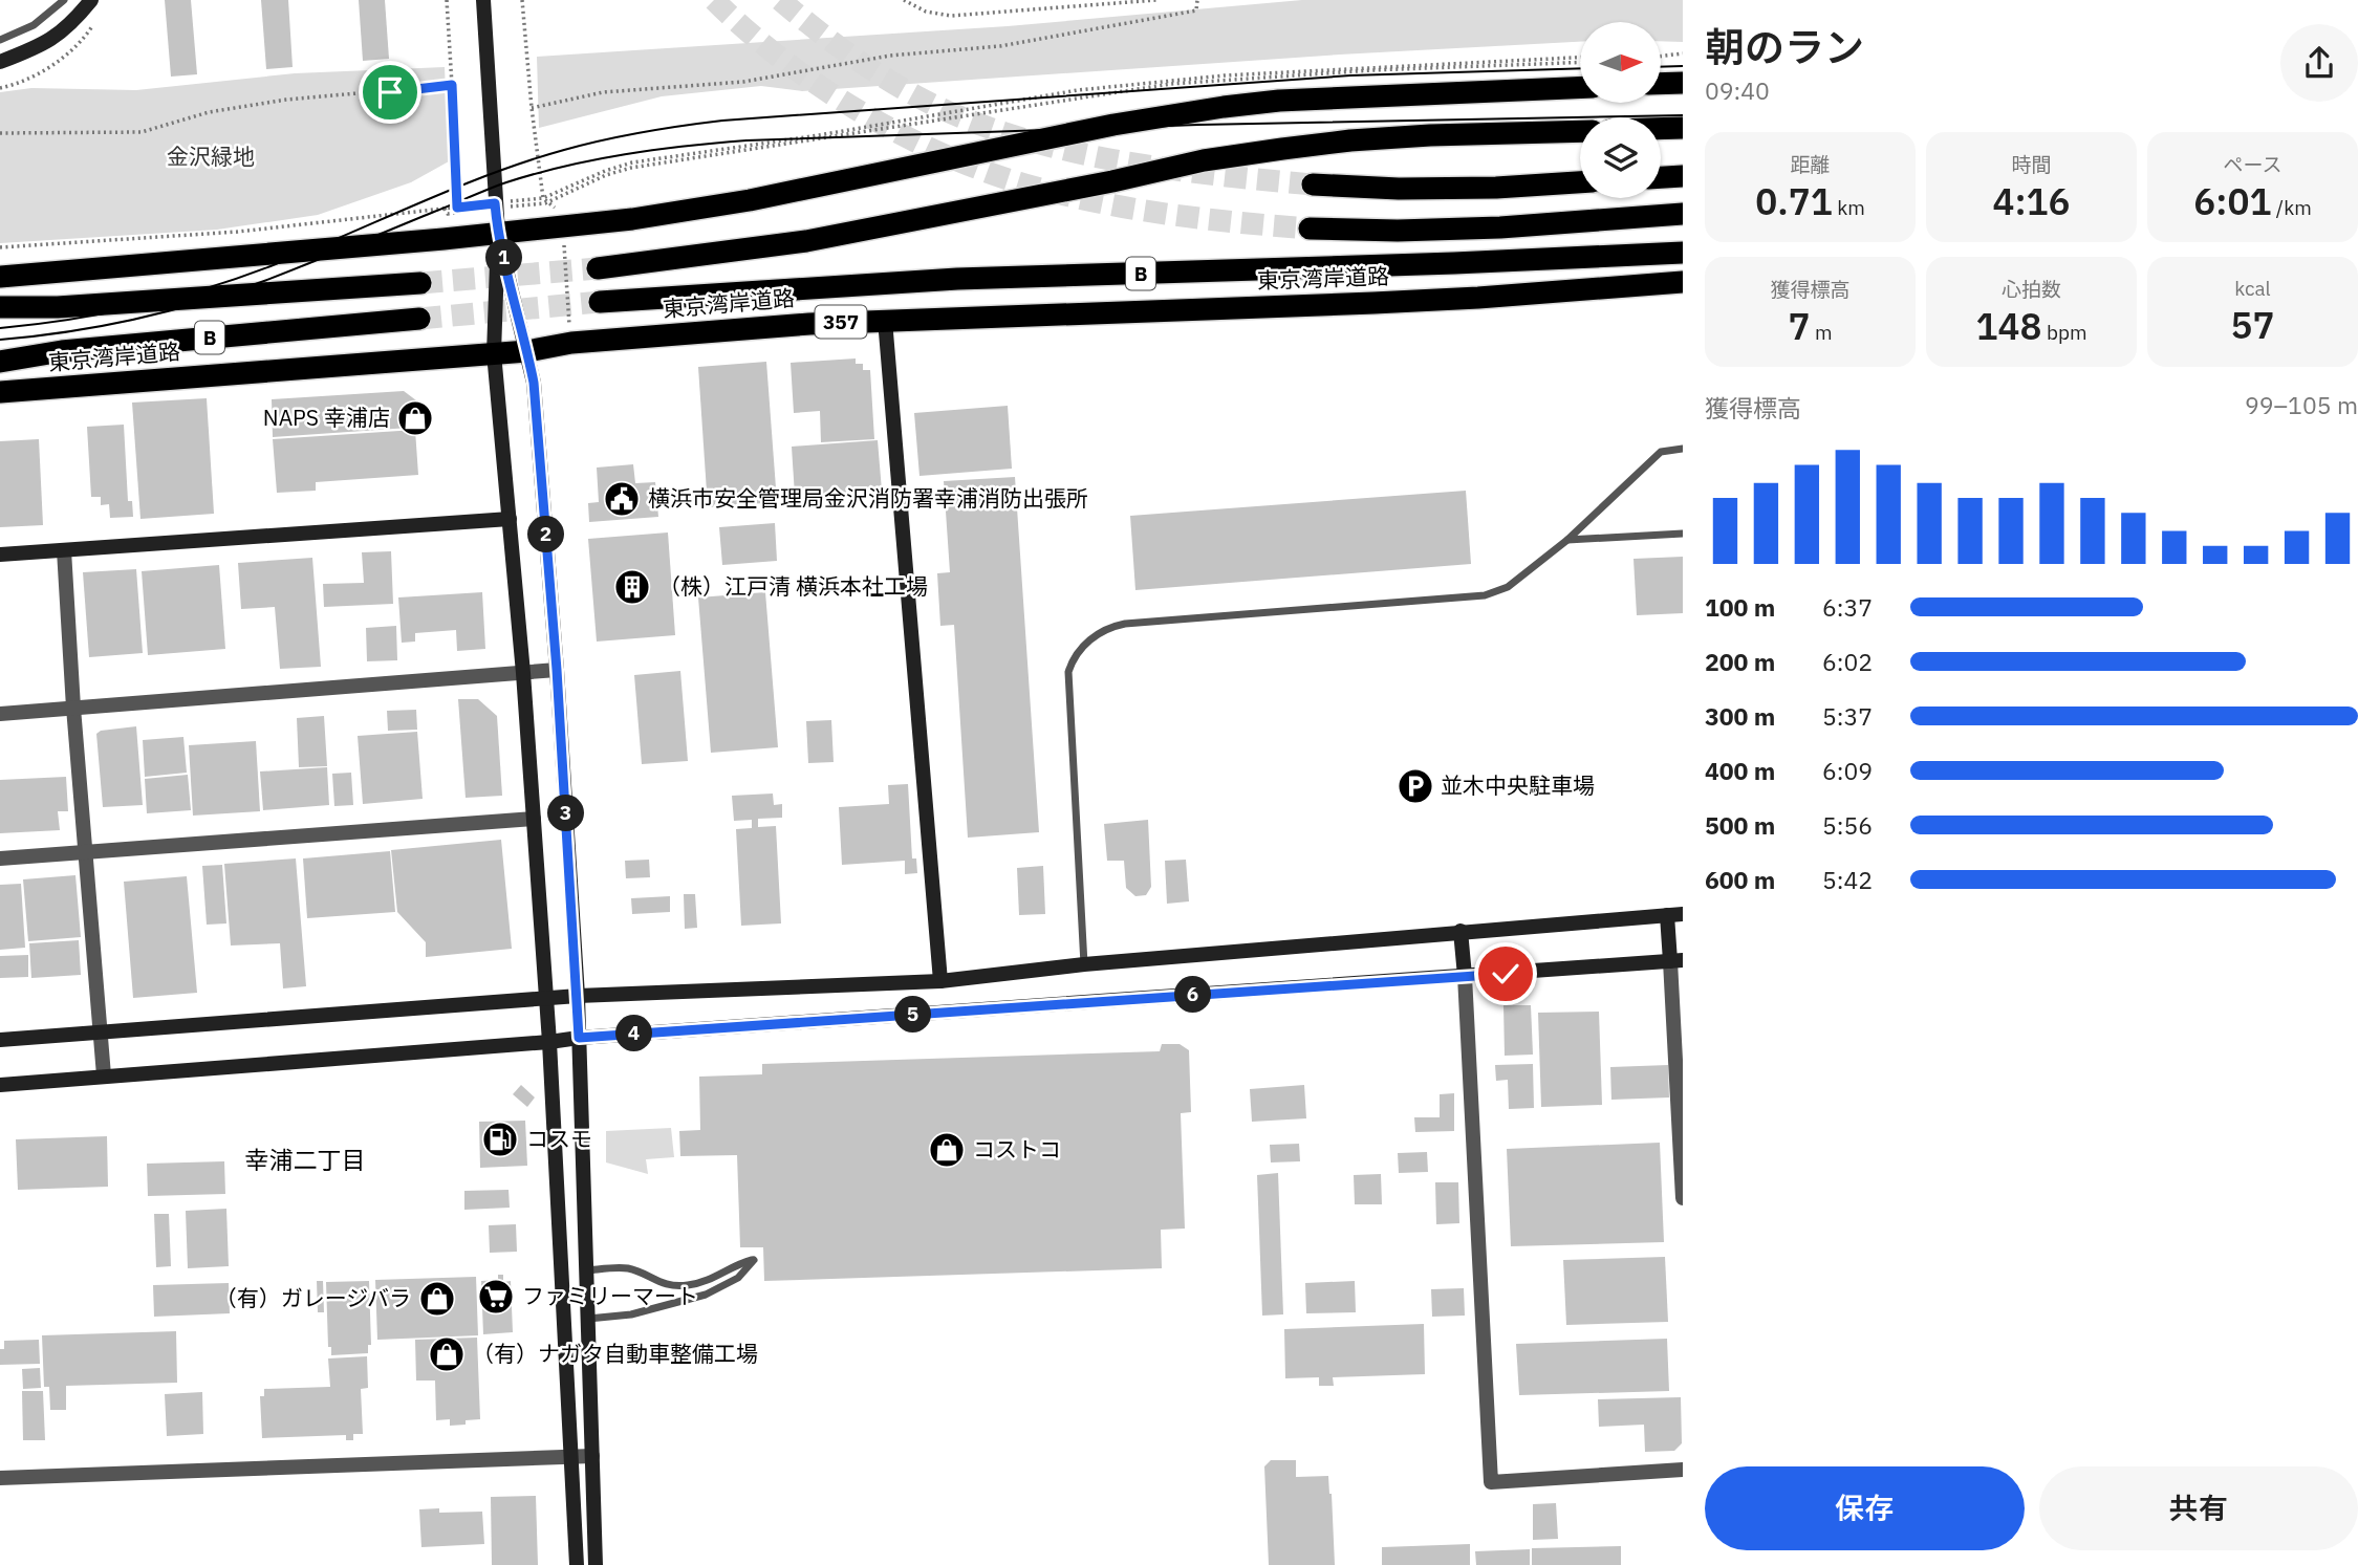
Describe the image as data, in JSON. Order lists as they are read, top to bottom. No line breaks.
{"streets":{"highway":["B","東京湾岸道路","357"]},"districts":["幸浦二丁目"],"parks":["金沢緑地"],"places":{"shop":["NAPS 幸浦店","コストコ","（有）ガレージバラ","（有）ナガタ自動車整備工場"],"public building":["横浜市安全管理局金沢消防署幸浦消防出張所"],"building":["（株）江戸清 横浜本社工場"],"parking":["並木中央駐車場"],"fuel station":["コスモ"],"supermarket":["ファミリーマート"]},"north":"right","page":{"heading":["朝のラン","09:40"],"stats":[["距離","0.71 km"],["時間","4:16"],["ペース","6:01 /km"],["獲得標高","7 m"],["心拍数","148 bpm"],["kcal","57"]],"pins":["1","2","3","6","5","4"],"chart":["獲得標高","99–105 m"],"list":[{"name":"100 m","note":"6:37"},{"name":"200 m","note":"6:02"},{"name":"300 m","note":"5:37"},{"name":"400 m","note":"6:09"},{"name":"500 m","note":"5:56"},{"name":"600 m","note":"5:42"}],"buttons":["保存","共有"]}}
